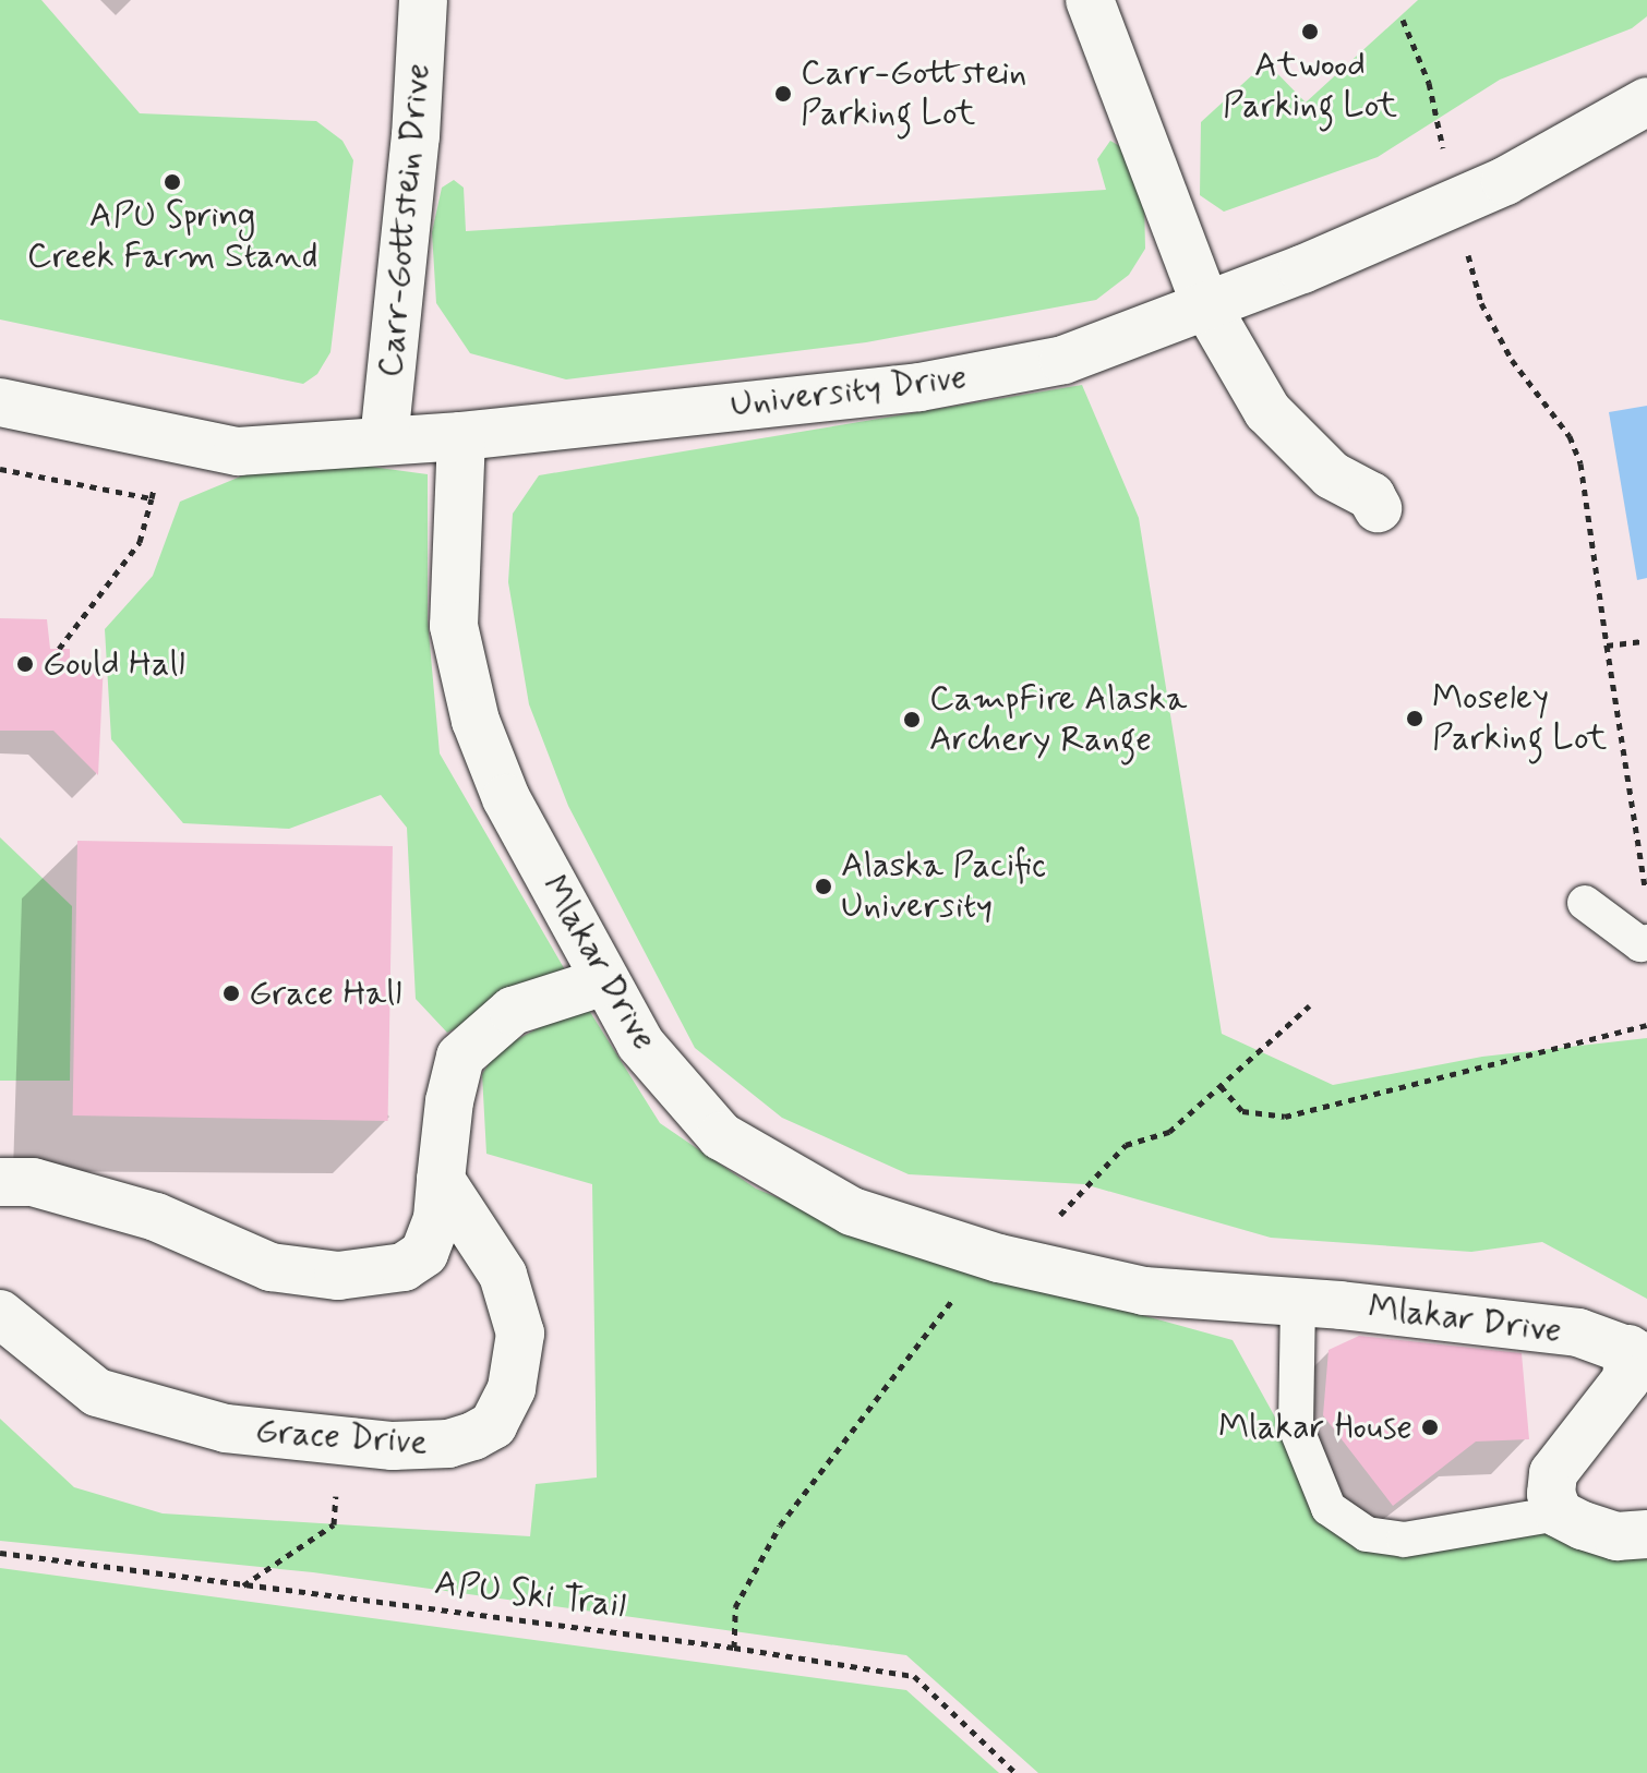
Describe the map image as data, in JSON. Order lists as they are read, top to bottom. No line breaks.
{"streets":{"street":["Carr-Gottstein Drive","University Drive","Mlakar Drive","Grace Drive"],"path":["APU Ski Trail"]},"crossings":[["Carr-Gottstein Drive","University Drive"],["University Drive","Mlakar Drive"]],"places":["Atwood Parking Lot","Carr-Gottstein Parking Lot","APU Spring Creek Farm Stand","Gould Hall","Moseley Parking Lot","CampFire Alaska Archery Range","Alaska Pacific University","Grace Hall","Mlakar House"]}
